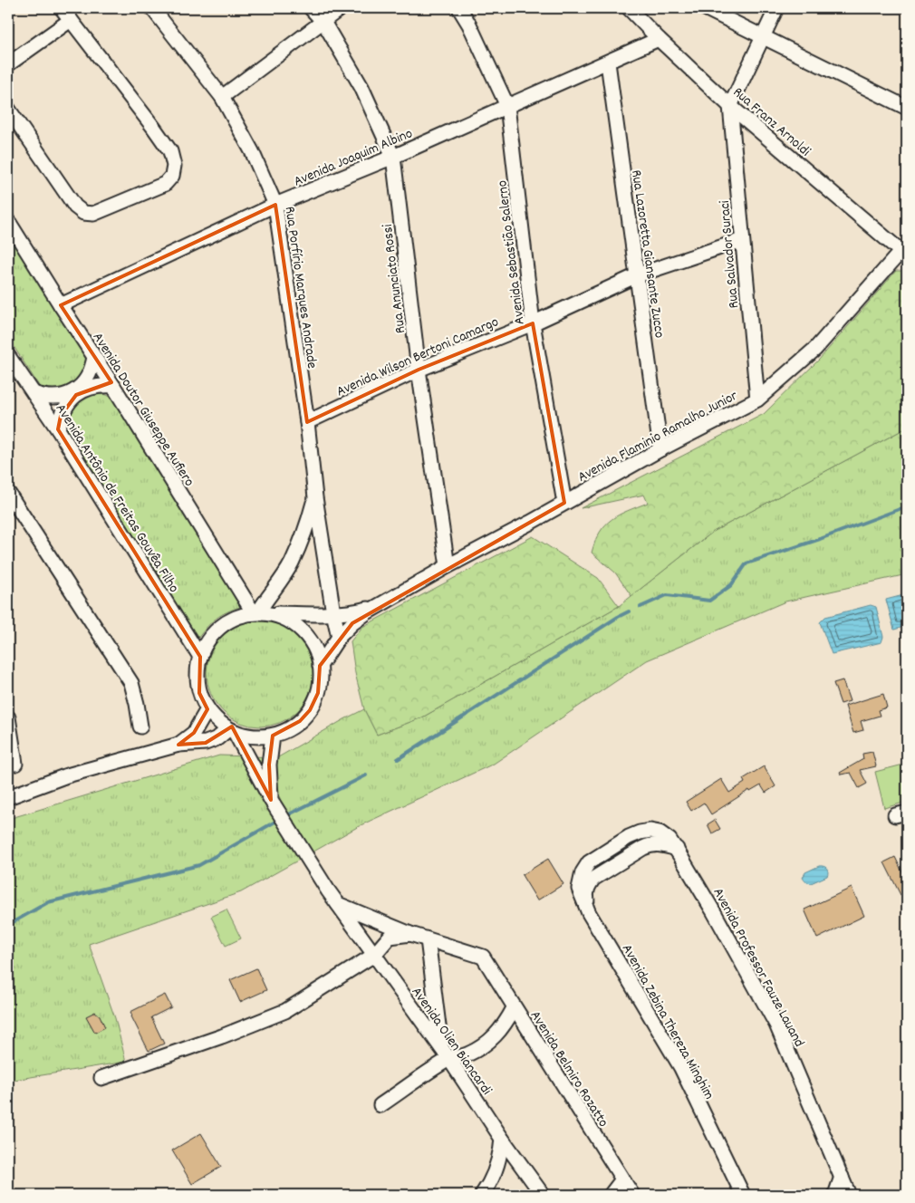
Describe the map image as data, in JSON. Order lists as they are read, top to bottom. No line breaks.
{"streets":{"street":["Rua Franz Arnoldi","Avenida Joaquim Albino","Avenida Sebastião Salerno","Rua Lazoretta Giansante Zucco","Rua Salvador Suraci","Rua Anunciato Rossi","Rua Porfírio Marques Andrade","Avenida Wilson Bertoni Camargo","Avenida Doutor Giuseppe Aufiero","Avenida Flaminio Ramalho Junior","Avenida Antônio de Freitas Gouvêa Filho","Avenida Professor Fauze Lauand","Avenida Zebina Thereza Minghim","Avenida Olien Biancardi","Avenida Belmiro Rozatto"]},"crossings":[["Rua Franz Arnoldi","Avenida Joaquim Albino"],["Rua Franz Arnoldi","Rua Salvador Suraci"],["Rua Franz Arnoldi","Avenida Flaminio Ramalho Junior"],["Avenida Joaquim Albino","Avenida Sebastião Salerno"],["Avenida Joaquim Albino","Rua Lazoretta Giansante Zucco"],["Avenida Joaquim Albino","Rua Anunciato Rossi"],["Avenida Joaquim Albino","Rua Porfírio Marques Andrade"],["Avenida Joaquim Albino","Avenida Doutor Giuseppe Aufiero"],["Avenida Sebastião Salerno","Avenida Wilson Bertoni Camargo"],["Avenida Sebastião Salerno","Avenida Flaminio Ramalho Junior"],["Rua Lazoretta Giansante Zucco","Avenida Wilson Bertoni Camargo"],["Rua Lazoretta Giansante Zucco","Avenida Flaminio Ramalho Junior"],["Rua Salvador Suraci","Avenida Wilson Bertoni Camargo"],["Rua Salvador Suraci","Avenida Flaminio Ramalho Junior"],["Rua Anunciato Rossi","Avenida Wilson Bertoni Camargo"],["Rua Anunciato Rossi","Avenida Flaminio Ramalho Junior"],["Rua Porfírio Marques Andrade","Avenida Wilson Bertoni Camargo"],["Rua Porfírio Marques Andrade","Avenida Doutor Giuseppe Aufiero"],["Rua Porfírio Marques Andrade","Avenida Flaminio Ramalho Junior"],["Rua Porfírio Marques Andrade","Avenida Antônio de Freitas Gouvêa Filho"],["Rua Porfírio Marques Andrade","Avenida Olien Biancardi"],["Avenida Doutor Giuseppe Aufiero","Avenida Flaminio Ramalho Junior"],["Avenida Doutor Giuseppe Aufiero","Avenida Antônio de Freitas Gouvêa Filho"],["Avenida Doutor Giuseppe Aufiero","Avenida Olien Biancardi"],["Avenida Flaminio Ramalho Junior","Avenida Antônio de Freitas Gouvêa Filho"],["Avenida Flaminio Ramalho Junior","Avenida Olien Biancardi"],["Avenida Antônio de Freitas Gouvêa Filho","Avenida Olien Biancardi"],["Avenida Professor Fauze Lauand","Avenida Zebina Thereza Minghim"]]}
